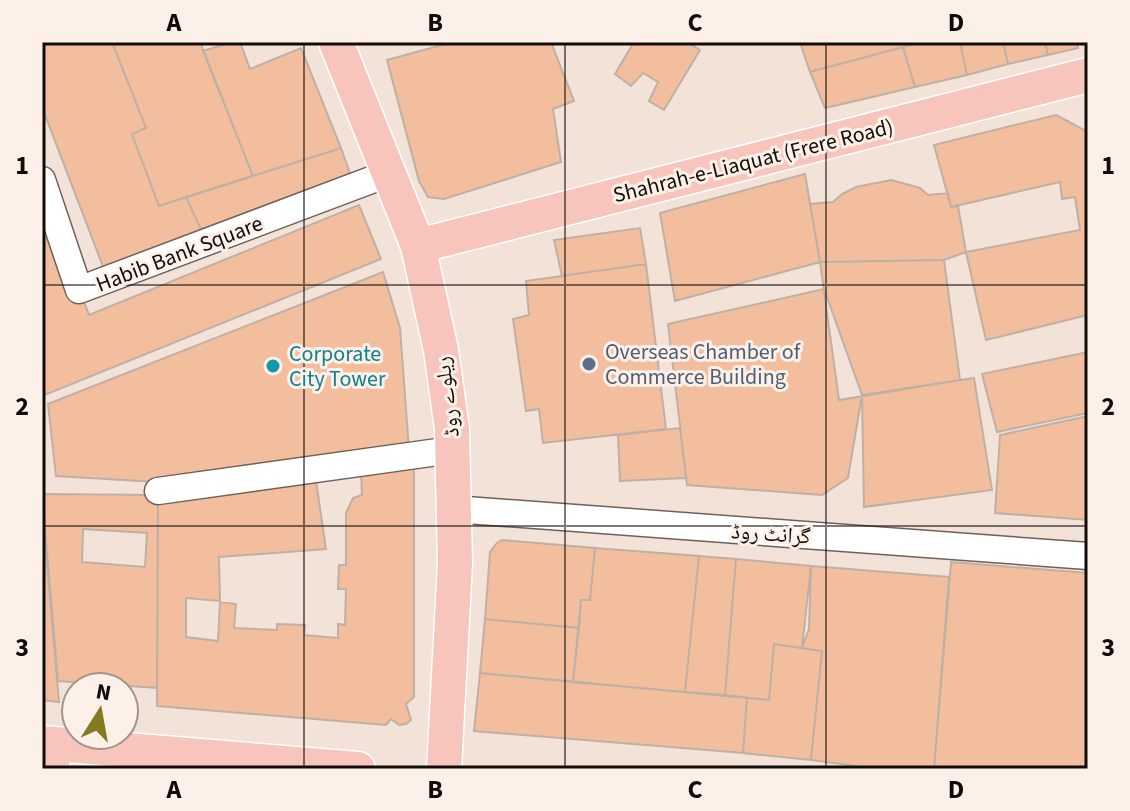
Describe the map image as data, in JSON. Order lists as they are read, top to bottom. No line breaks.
{"streets":{"main road":["Shahrah-e-Liaquat (Frere Road)","ریلوے روڈ"],"street":["Habib Bank Square","گرانٹ روڈ"]},"crossings":[["Shahrah-e-Liaquat (Frere Road)","ریلوے روڈ"],["Habib Bank Square","ریلوے روڈ"],["ریلوے روڈ","گرانٹ روڈ"]],"places":["Overseas Chamber of Commerce Building","Corporate City Tower"],"north":"top","grid":{"columns":["A","B","C","D"],"rows":["1","2","3"]}}
